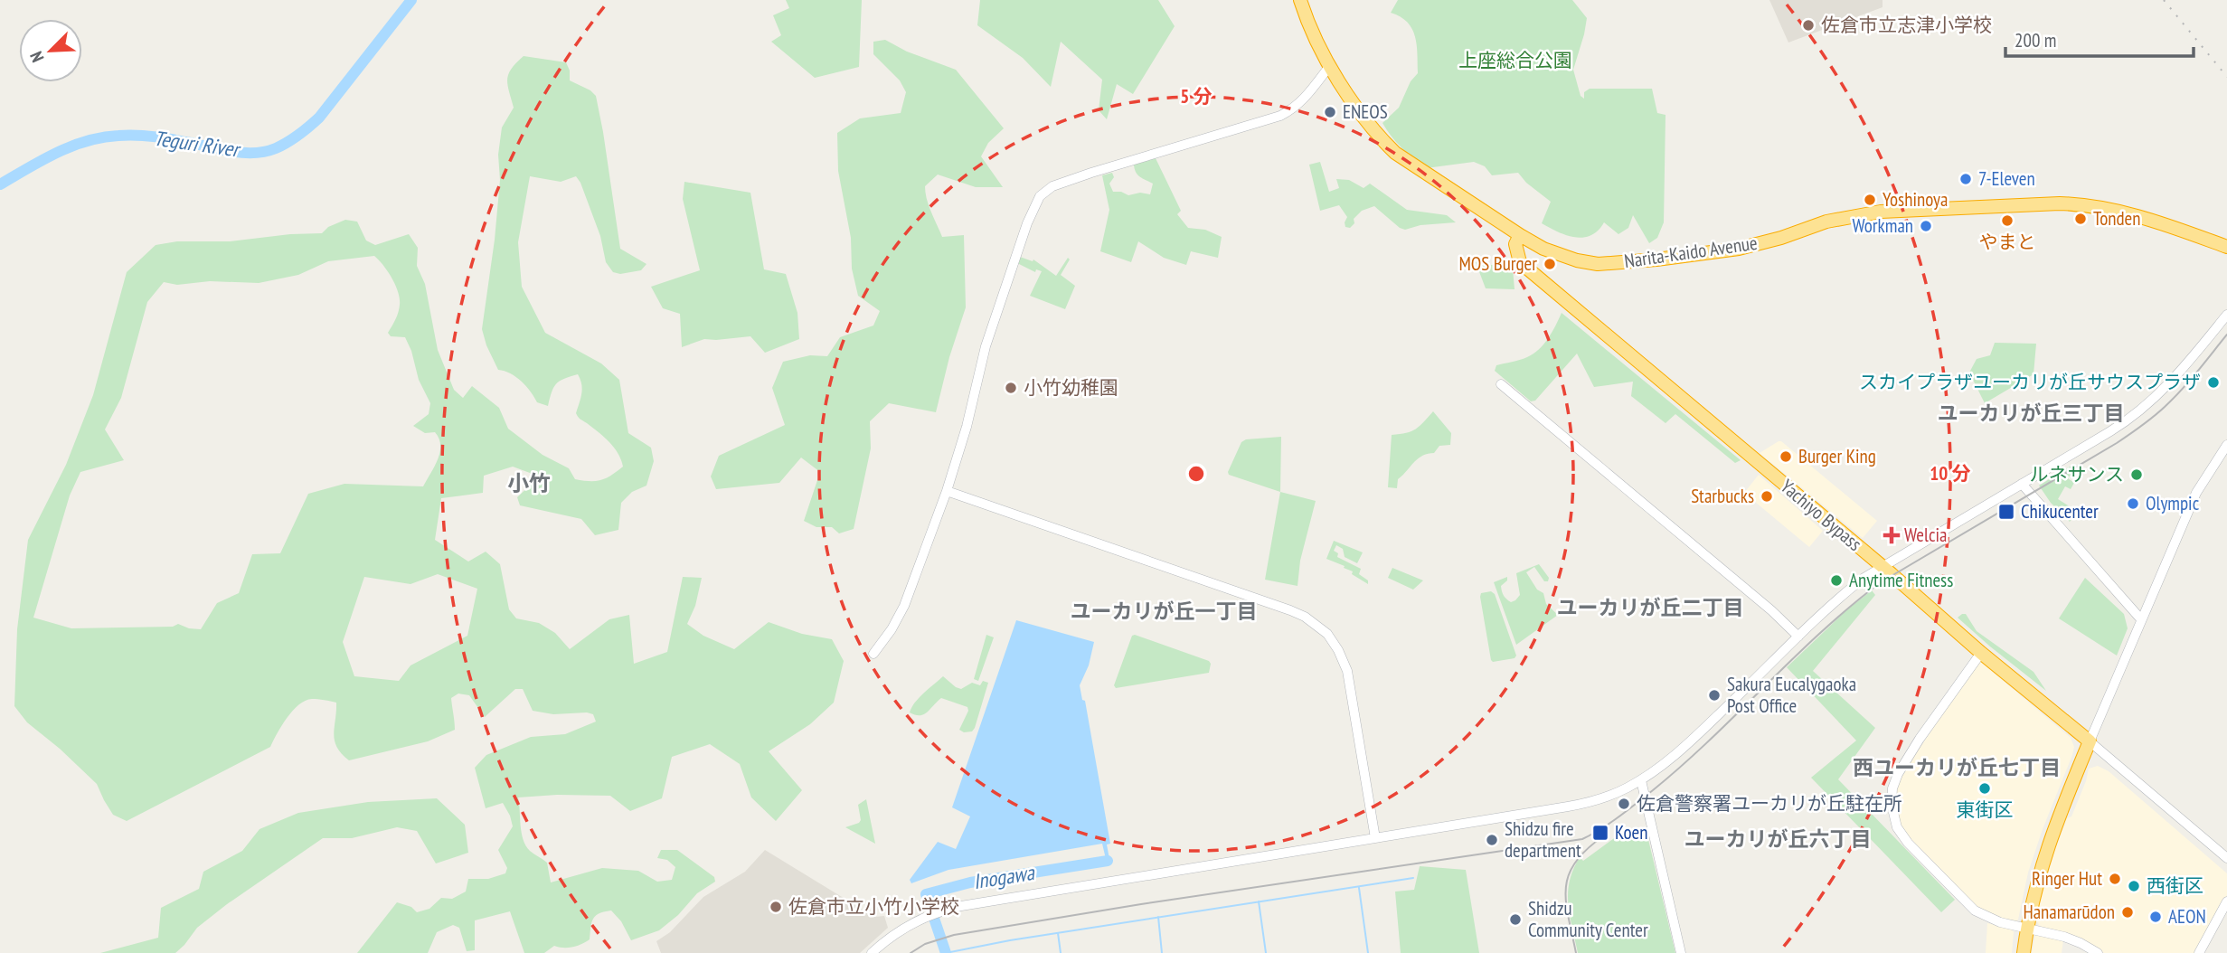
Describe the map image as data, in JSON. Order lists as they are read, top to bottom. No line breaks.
{"streets":{"highway":["Narita-Kaido Avenue","Yachiyo Bypass"]},"crossings":[["Narita-Kaido Avenue","Yachiyo Bypass"]],"districts":["ユーカリが丘三丁目","小竹","ユーカリが丘二丁目","ユーカリが丘一丁目","西ユーカリが丘七丁目","ユーカリが丘六丁目"],"water":["Teguri River","Inogawa"],"parks":["上座総合公園"],"places":{"other":["佐倉市立志津小学校","ENEOS","7-Eleven","Yoshinoya","Tonden","やまと","Workman","MOS Burger","スカイプラザユーカリが丘サウスプラザ","小竹幼稚園","Burger King","ルネサンス","Starbucks","Olympic","Anytime Fitness","Sakura Eucalygaoka Post Office","東街区","佐倉警察署ユーカリが丘駐在所","Shidzu fire department","Ringer Hut","西街区","佐倉市立小竹小学校","Hanamarūdon","AEON","Shidzu Community Center"],"transit":["Chikucenter","Koen"],"health":["Welcia"]},"scale_bar":"200 m","north":"bottom left","rings":["5 分","10 分"]}
